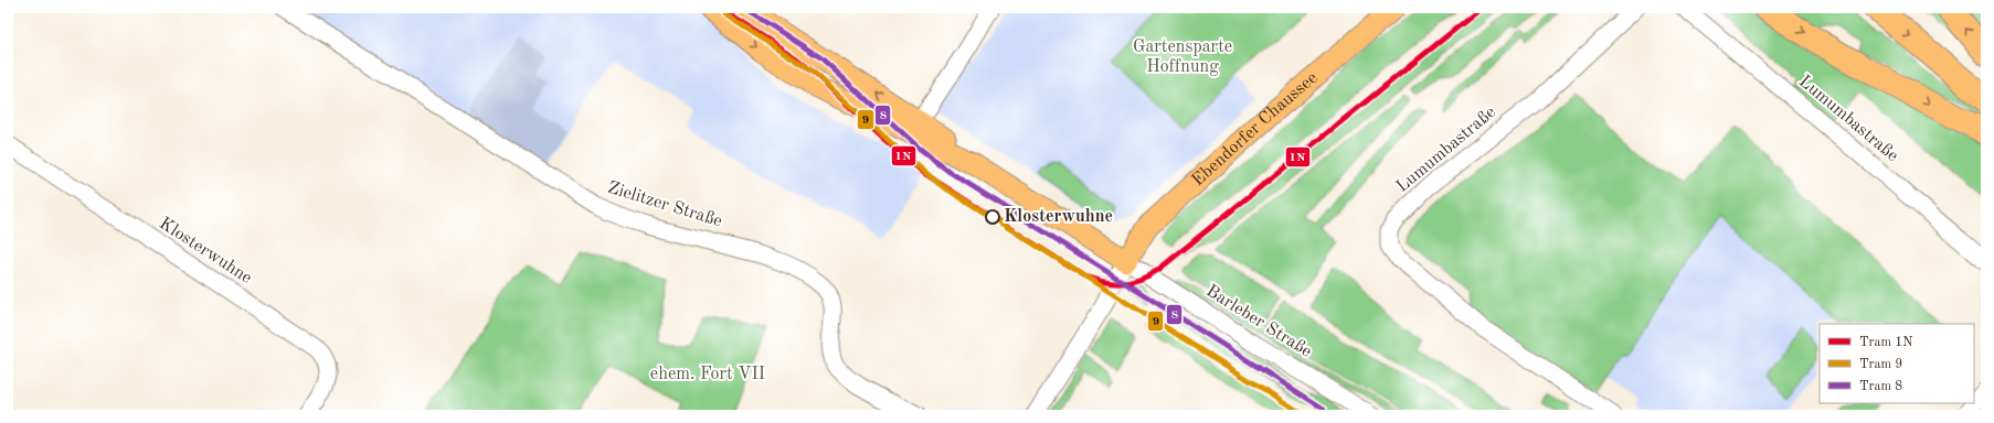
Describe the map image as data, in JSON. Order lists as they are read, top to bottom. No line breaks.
{"streets":{"main road":["Ebendorfer Chaussee"],"street":["Lumumbastraße","Zielitzer Straße","Klosterwuhne","Barleber Straße"]},"crossings":[["Ebendorfer Chaussee","Barleber Straße"]],"parks":["Gartensparte Hoffnung","ehem. Fort VII"],"places":["Klosterwuhne"],"lines":["tram line 1N","tram line 8","tram line 9"],"legend":["Tram 1N","Tram 9","Tram 8"]}
